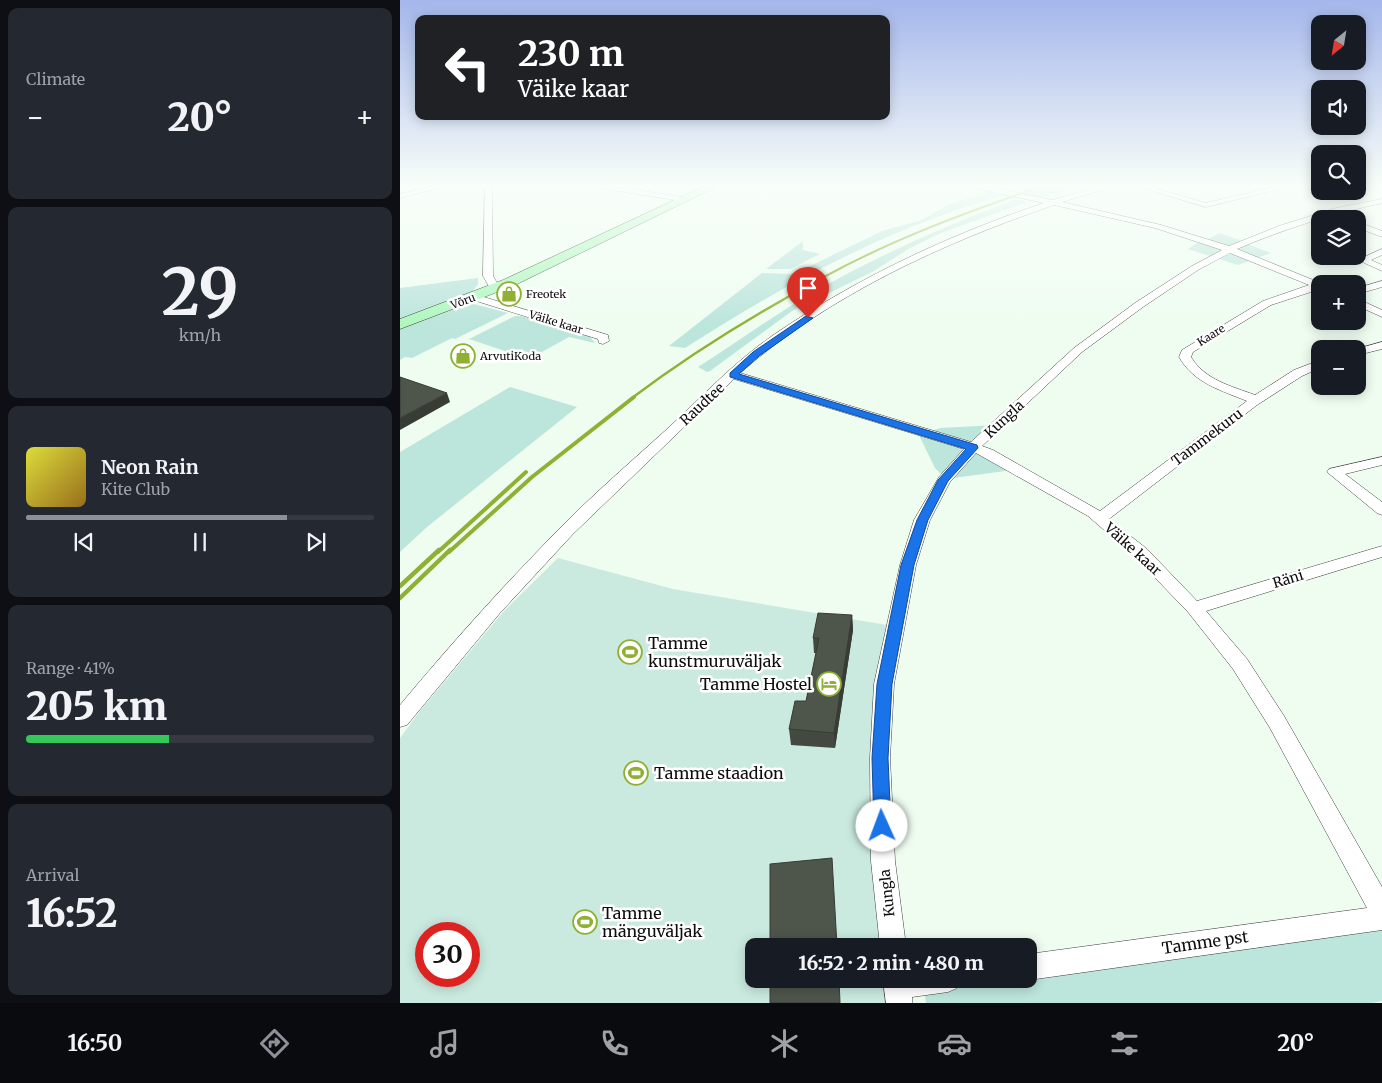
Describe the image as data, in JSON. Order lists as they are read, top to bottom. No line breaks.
{"streets":{"main road":["Võru"],"street":["Väike kaar","Kaare","Raudtee","Kungla","Tammekuru","Räni","Tamme pst"]},"crossings":[["Võru","Väike kaar"],["Väike kaar","Raudtee"],["Väike kaar","Kungla"],["Väike kaar","Tammekuru"],["Väike kaar","Räni"],["Kaare","Tammekuru"]],"places":{"shop":["Freotek","ArvutiKoda"],"sports":["Tamme kunstmuruväljak","Tamme staadion","Tamme mänguväljak"],"hotel":["Tamme Hostel"]},"north":"bottom left","page":{"tile":["Climate",["29","km/h"],["Range · 41%","205 km"],["Arrival","16:52"]],"map_buttons":["+","−"],"turn":["230 m","Väike kaar"],"heat":["−","20°","+"],"song":["Neon Rain","Kite Club"],"limit":"30","trip":"16:52 · 2 min · 480 m","tabs":["16:50","20°"]}}
